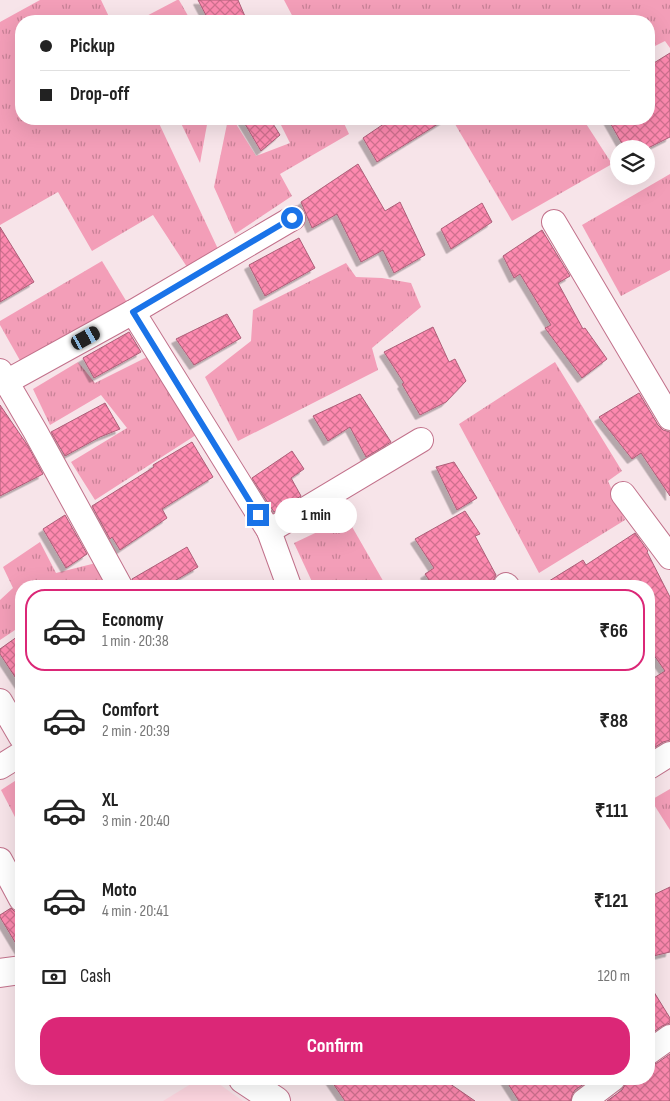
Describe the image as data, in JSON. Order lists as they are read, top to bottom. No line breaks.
{"page":{"banner":["Pickup","Drop-off"],"bubble":"1 min","list":[{"name":"Economy","note":"1 min · 20:38","value":"₹66"},{"name":"Comfort","note":"2 min · 20:39","value":"₹88"},{"name":"XL","note":"3 min · 20:40","value":"₹111"},{"name":"Moto","note":"4 min · 20:41","value":"₹121"}],"pay":["Cash","120 m"],"buttons":"Confirm"}}
